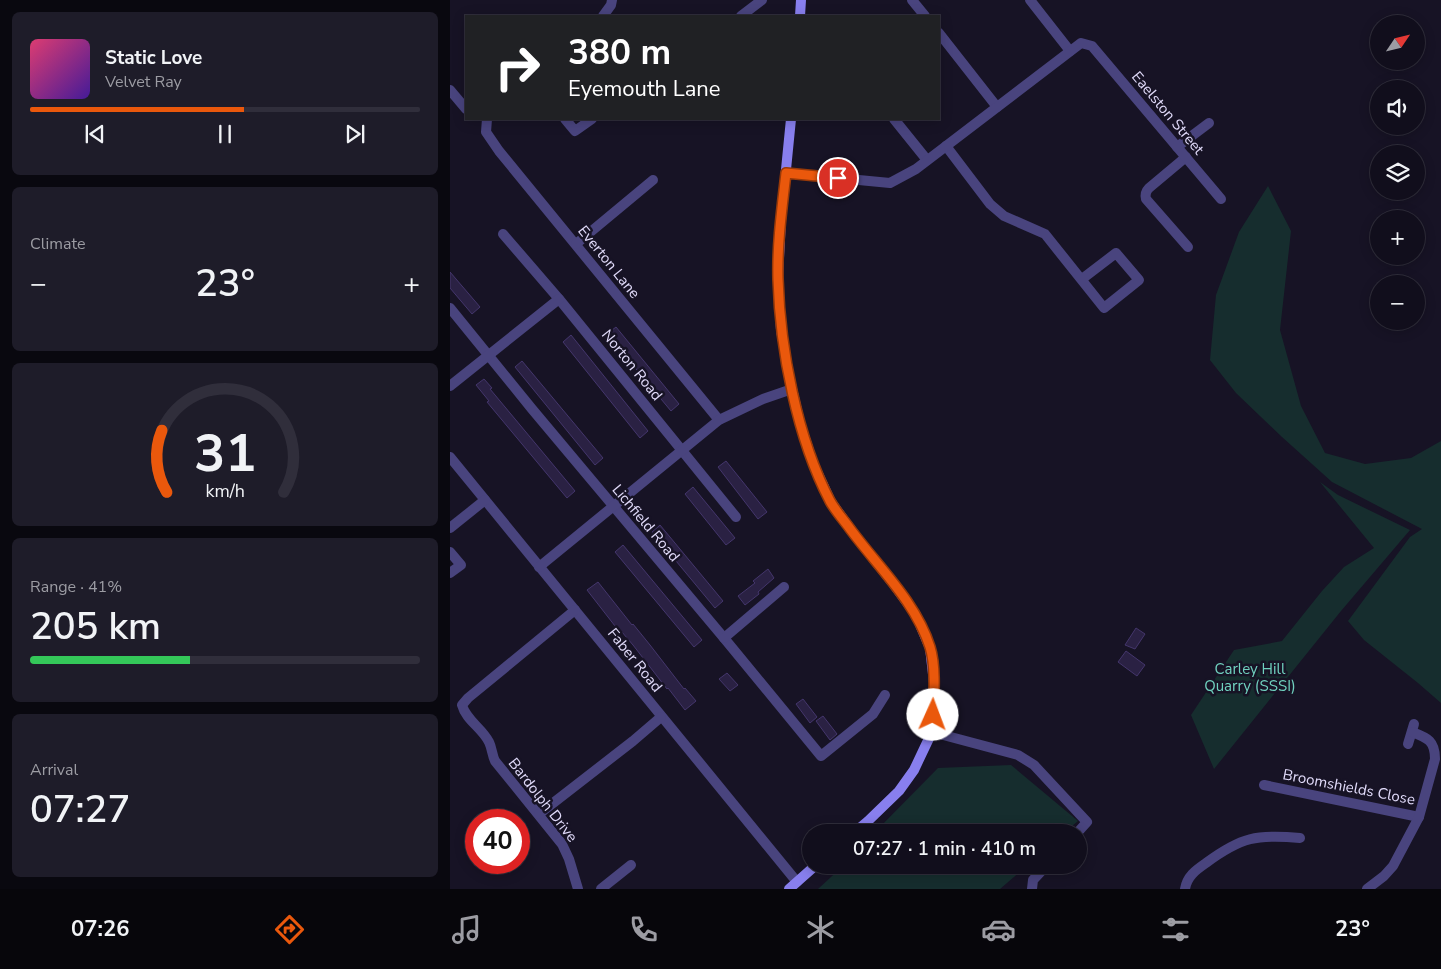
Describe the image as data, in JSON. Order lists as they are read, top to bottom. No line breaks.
{"streets":{"street":["Eaelston Street","Everton Lane","Norton Road","Lichfield Road","Faber Road","Broomshields Close","Bardolph Drive"]},"crossings":[["Faber Road","Bardolph Drive"]],"parks":["Carley Hill Quarry (SSSI)"],"north":"top right","page":{"map_buttons":["+","−"],"turn":["380 m","Eyemouth Lane"],"song":["Static Love","Velvet Ray"],"tile":["Climate",["Range · 41%","205 km"],["Arrival","07:27"]],"heat":["−","23°","+"],"limit":"40","trip":"07:27 · 1 min · 410 m","tabs":["07:26","23°"],"gauge":["31","km/h"]}}
